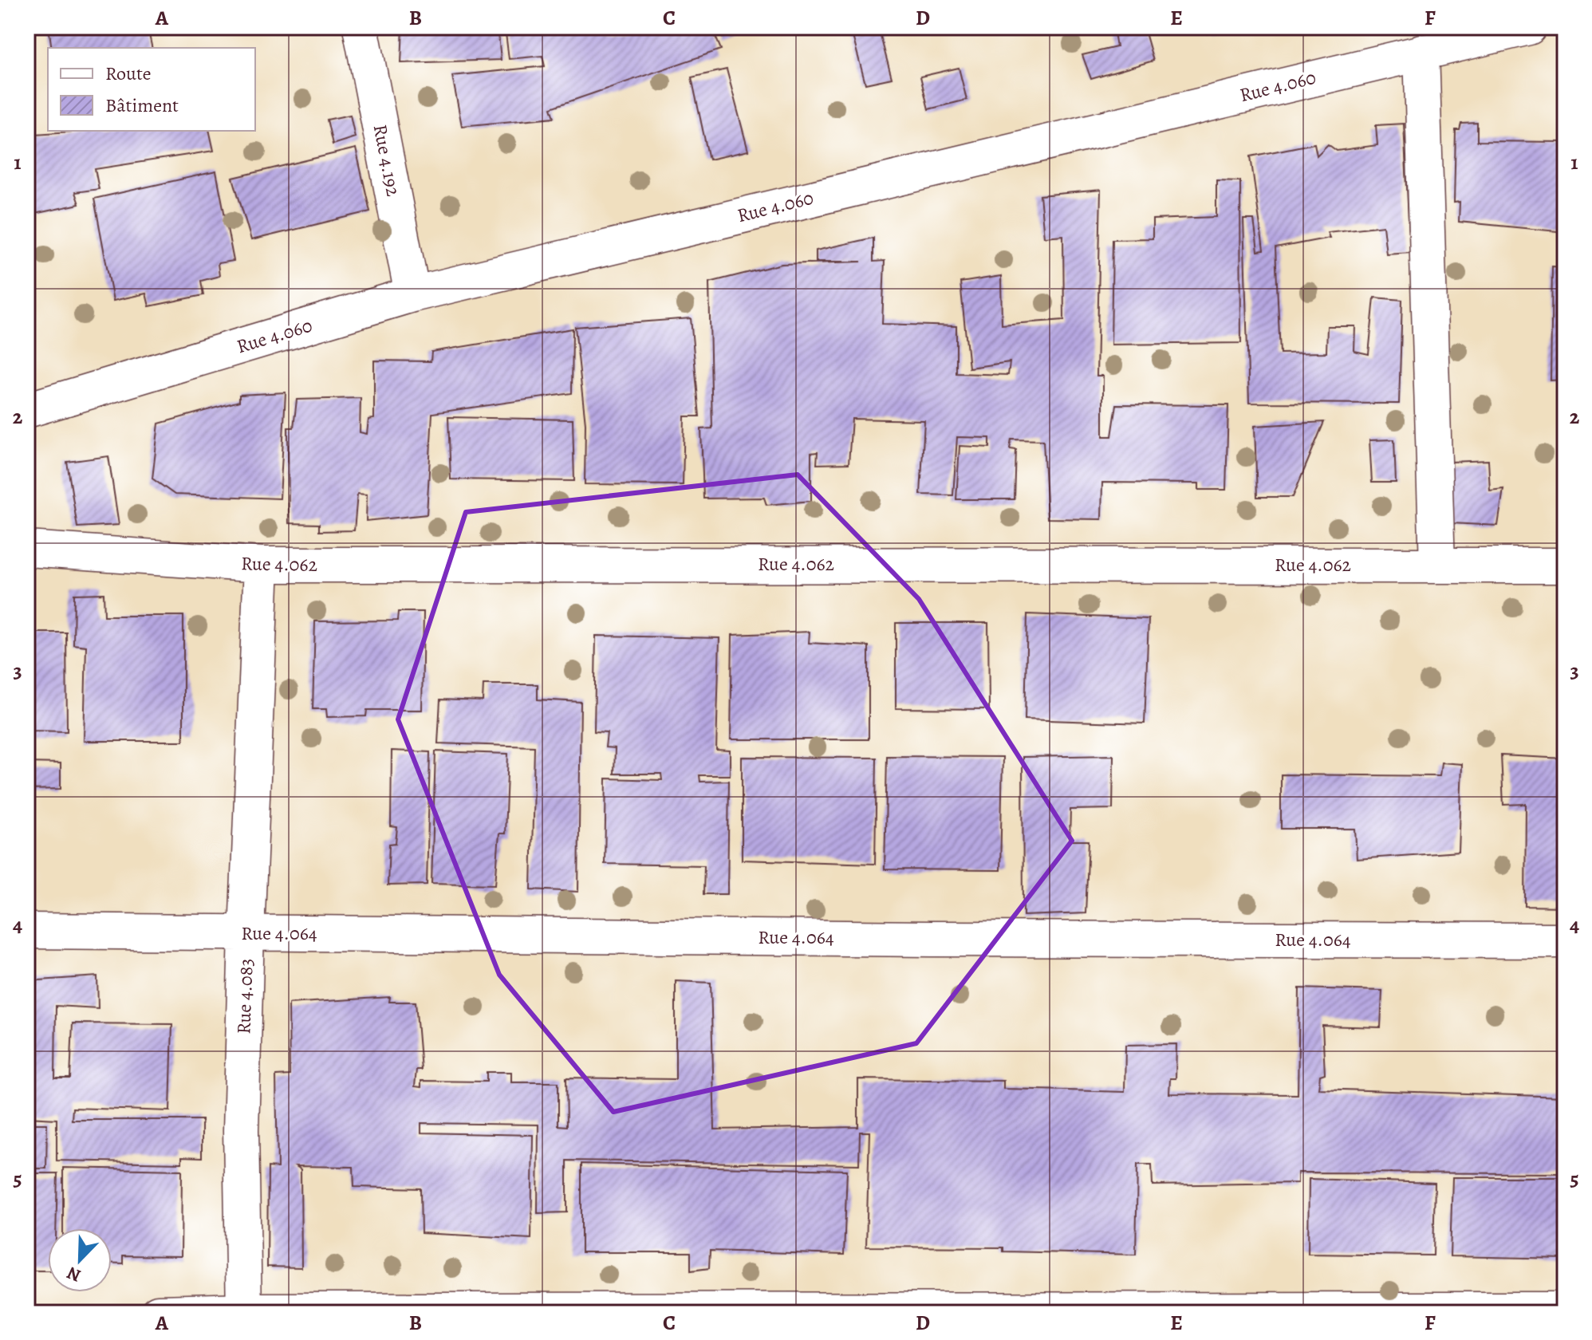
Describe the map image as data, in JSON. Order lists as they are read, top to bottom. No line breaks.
{"streets":{"street":["Rue 4.060","Rue 4.192","Rue 4.062","Rue 4.064","Rue 4.083"]},"crossings":[["Rue 4.060","Rue 4.192"],["Rue 4.062","Rue 4.083"],["Rue 4.064","Rue 4.083"]],"legend":["Route","Bâtiment"],"north":"bottom left","grid":{"columns":["A","B","C","D","E","F"],"rows":["1","2","3","4","5"]}}
